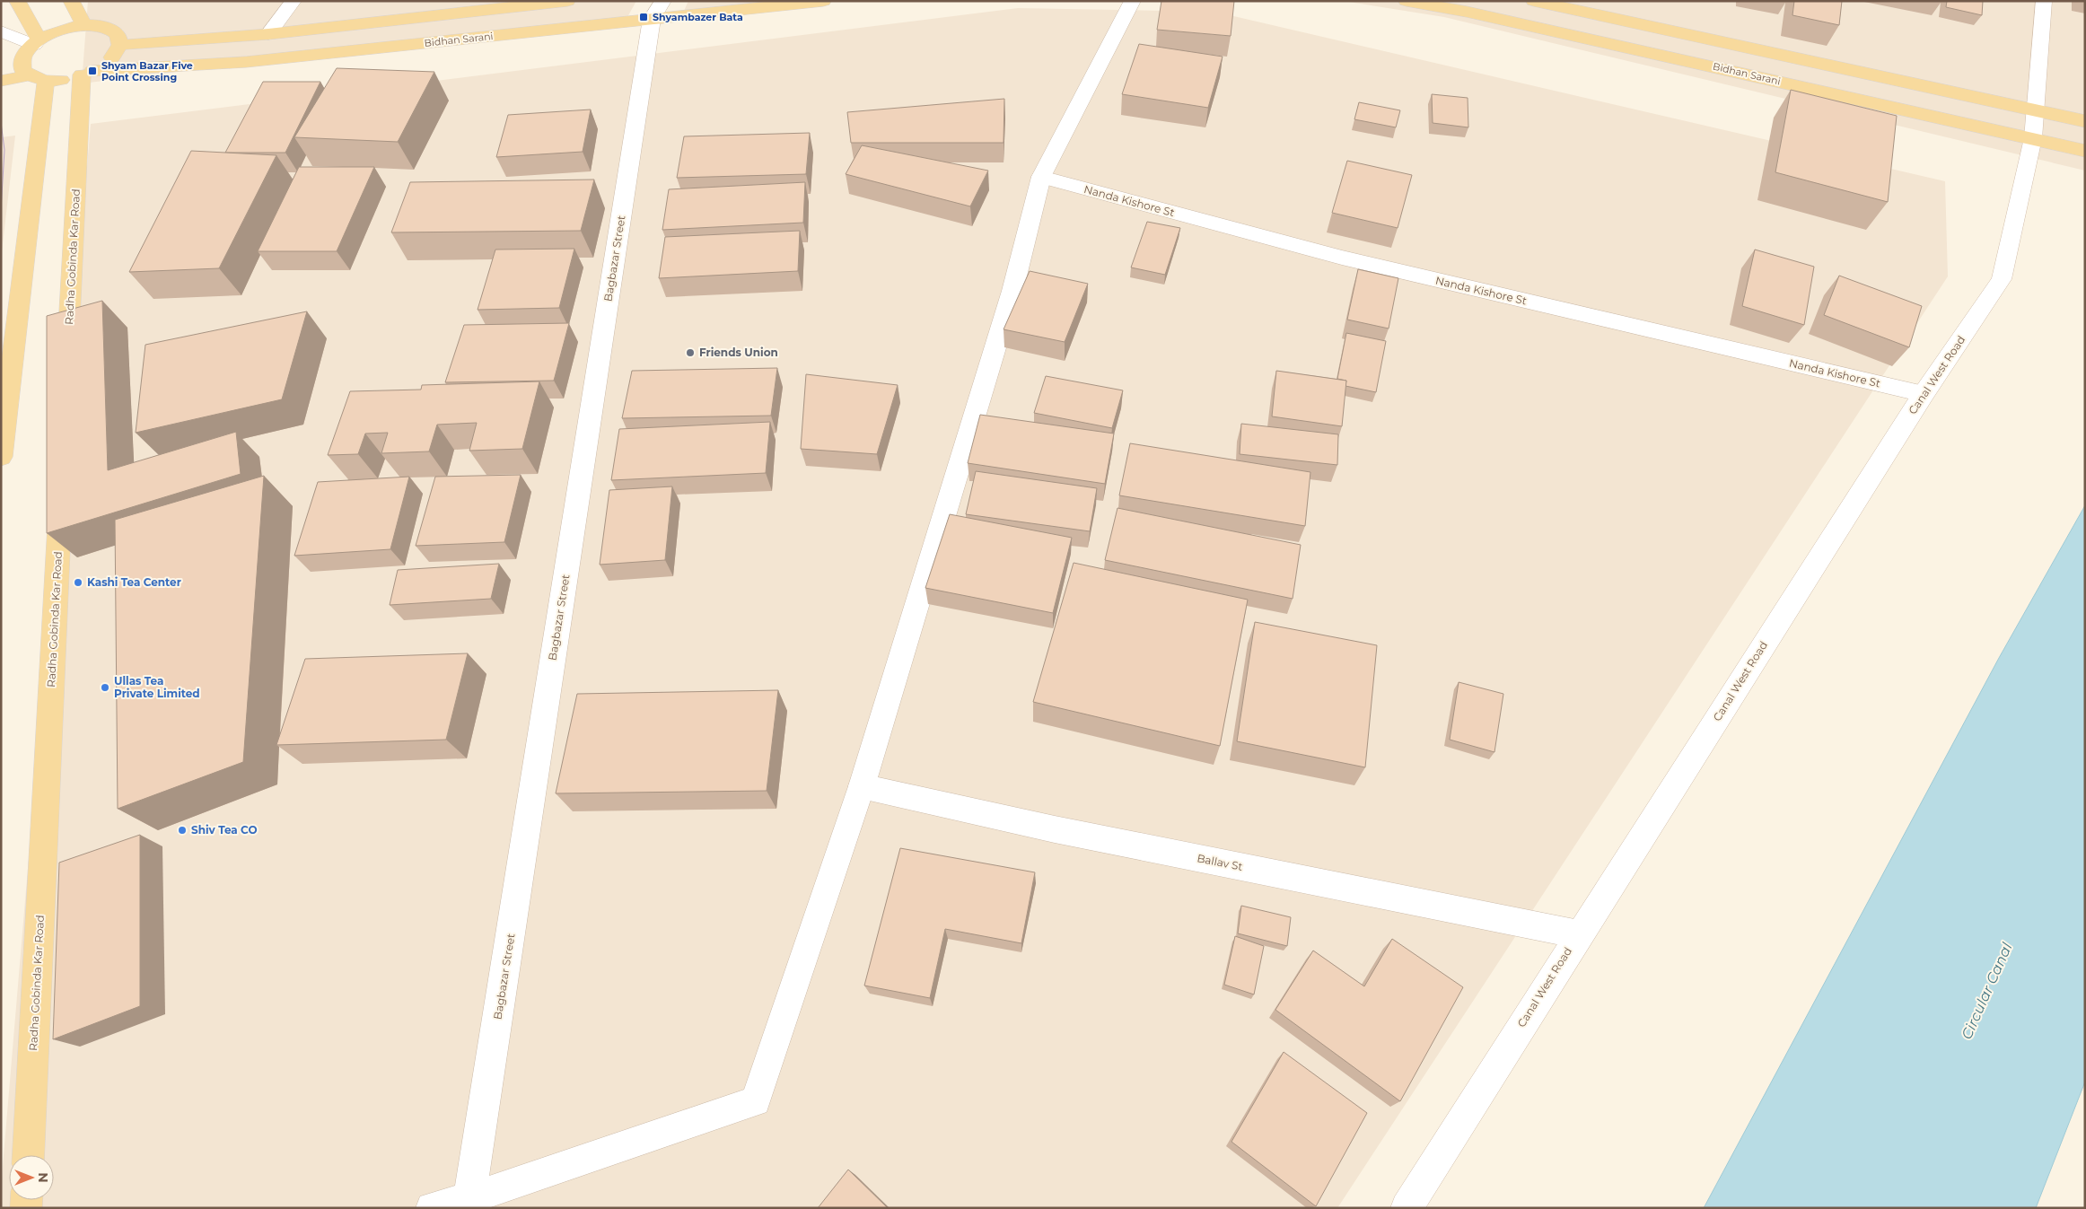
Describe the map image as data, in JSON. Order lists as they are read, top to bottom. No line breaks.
{"streets":{"main road":["Bidhan Sarani","Radha Gobinda Kar Road"],"street":["Nanda Kishore St","Bagbazar Street","Canal West Road","Ballav St"]},"crossings":[["Bidhan Sarani","Radha Gobinda Kar Road"],["Bidhan Sarani","Bagbazar Street"],["Bidhan Sarani","Canal West Road"],["Nanda Kishore St","Canal West Road"],["Canal West Road","Ballav St"]],"water":["Circular Canal"],"places":{"transit":["Shyambazer Bata","Shyam Bazar Five Point Crossing"],"other":["Friends Union","Kashi Tea Center","Ullas Tea Private Limited","Shiv Tea CO"]},"north":"right"}
